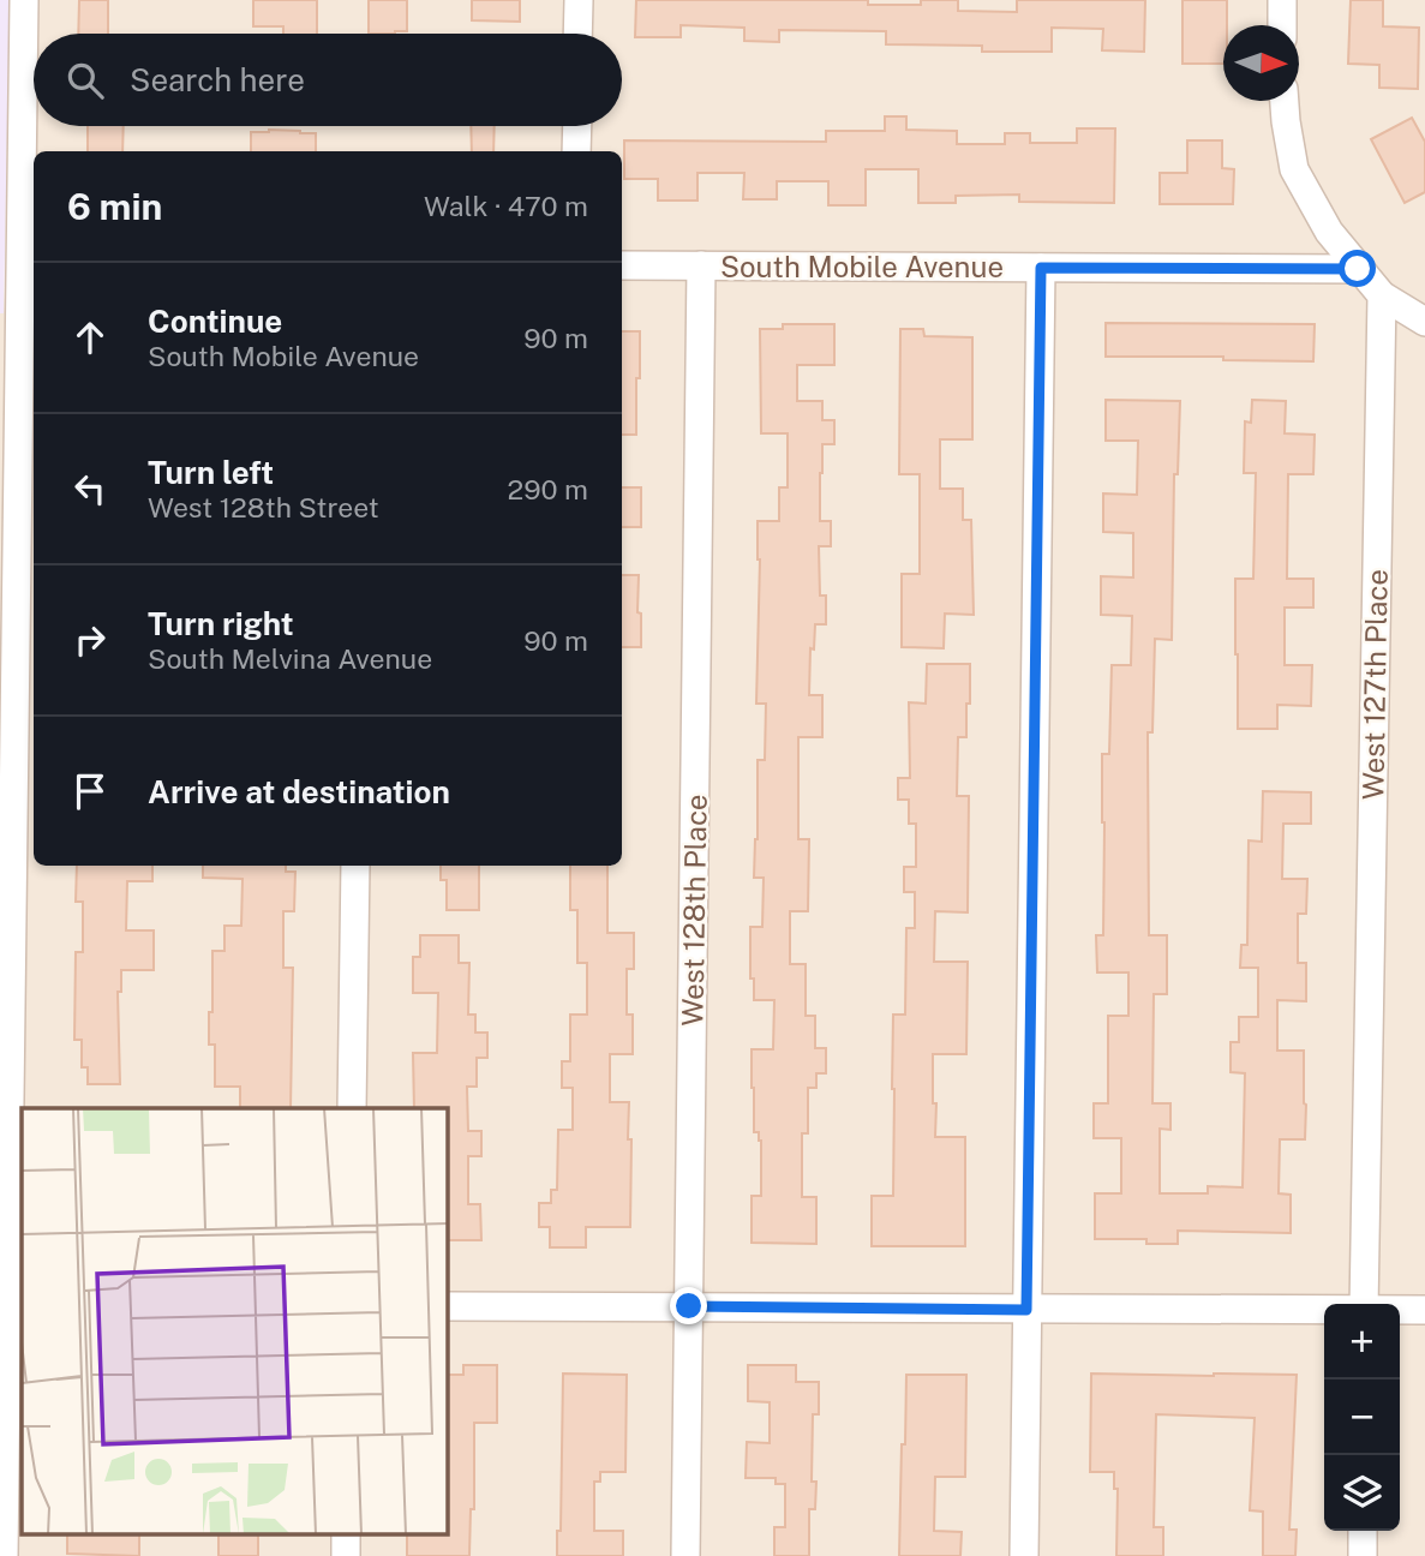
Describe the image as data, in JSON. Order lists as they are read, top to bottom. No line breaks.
{"streets":{"street":["South Mobile Avenue","West 127th Place","West 128th Place"]},"crossings":[["South Mobile Avenue","West 128th Place"]],"north":"right","page":{"search":"Search here","heading":["6 min","Walk · 470 m"],"list":[["Continue","South Mobile Avenue","90 m"],["Turn left","West 128th Street","290 m"],["Turn right","South Melvina Avenue","90 m"],"Arrive at destination"],"map_buttons":["+","−"]}}
